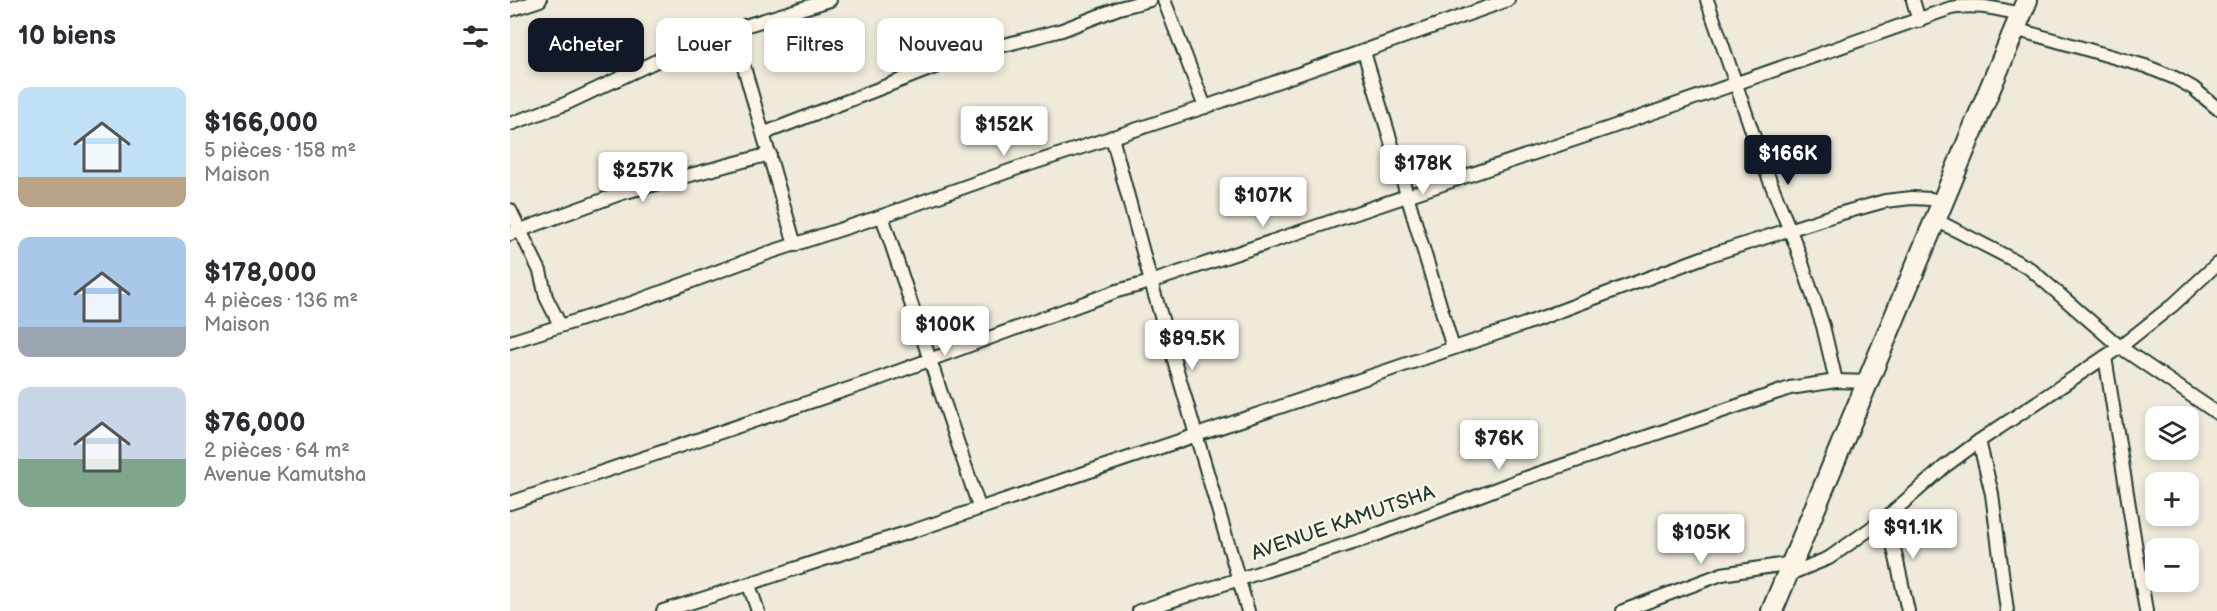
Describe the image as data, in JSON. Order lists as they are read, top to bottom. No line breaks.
{"streets":{"street":["AVENUE KAMUTSHA"]},"page":{"heading":"10 biens","chip":["Acheter","Louer","Filtres","Nouveau"],"list":[{"name":"$166,000","note":"5 pièces · 158 m² · Maison"},{"name":"$178,000","note":"4 pièces · 136 m² · Maison"},{"name":"$76,000","note":"2 pièces · 64 m² · Avenue Kamutsha"}],"price":["$152K","$166K","$178K","$257K","$107K","$100K","$89.5K","$76K","$91.1K","$105K"],"map_buttons":["+","−"]}}
